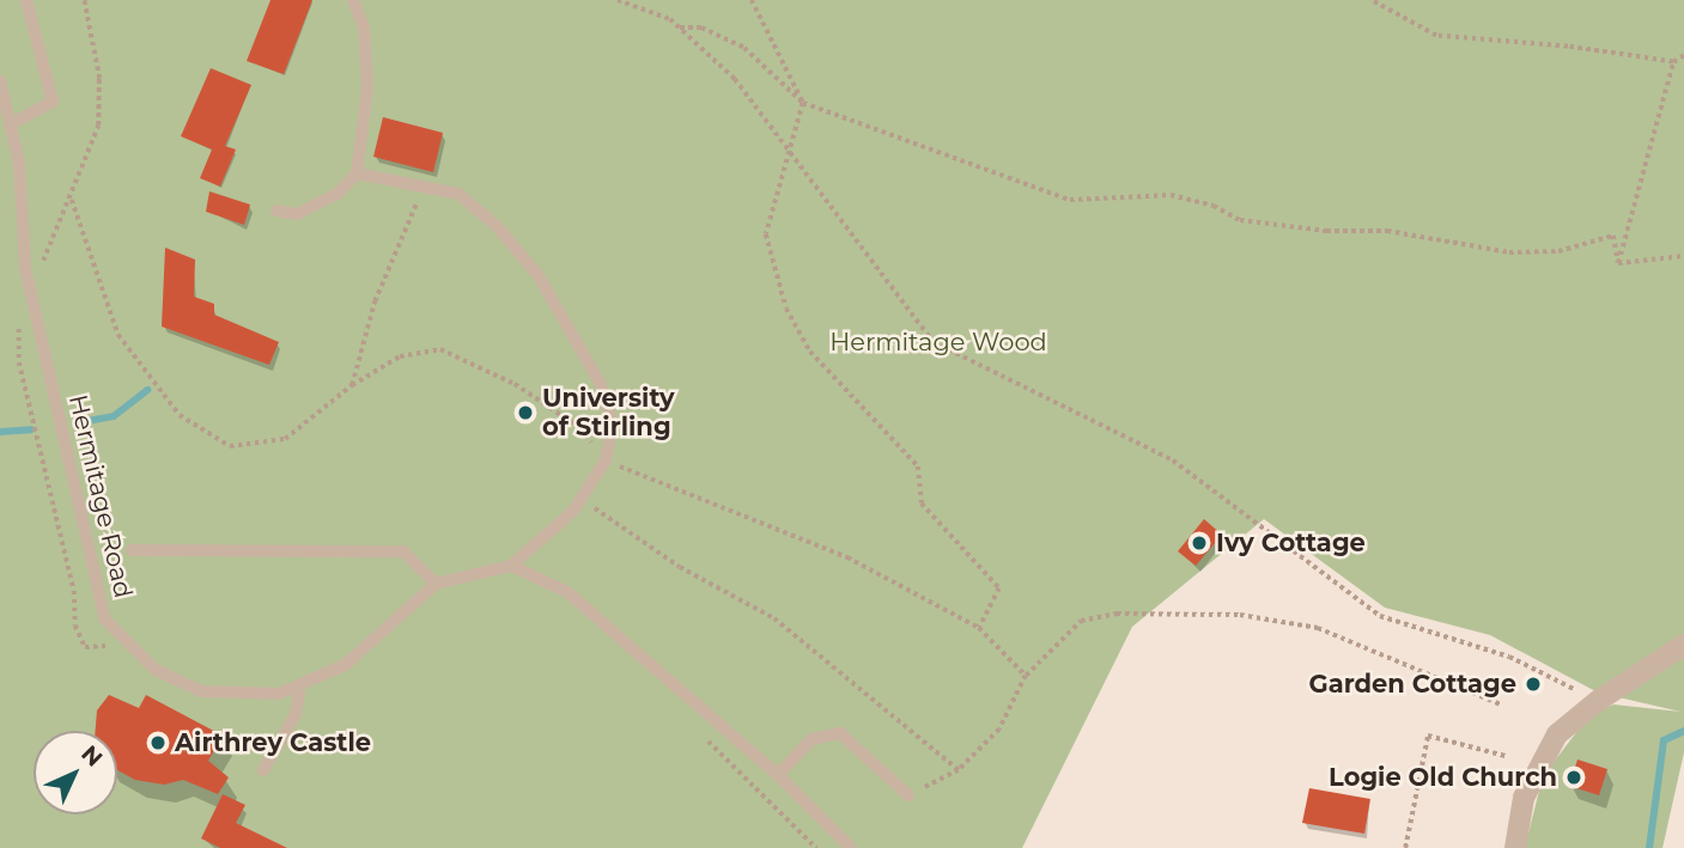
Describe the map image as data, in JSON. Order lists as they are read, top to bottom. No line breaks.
{"streets":{"lane":["Hermitage Road"]},"parks":["Hermitage Wood"],"places":["University of Stirling","Ivy Cottage","Garden Cottage","Airthrey Castle","Logie Old Church"],"north":"top right"}
